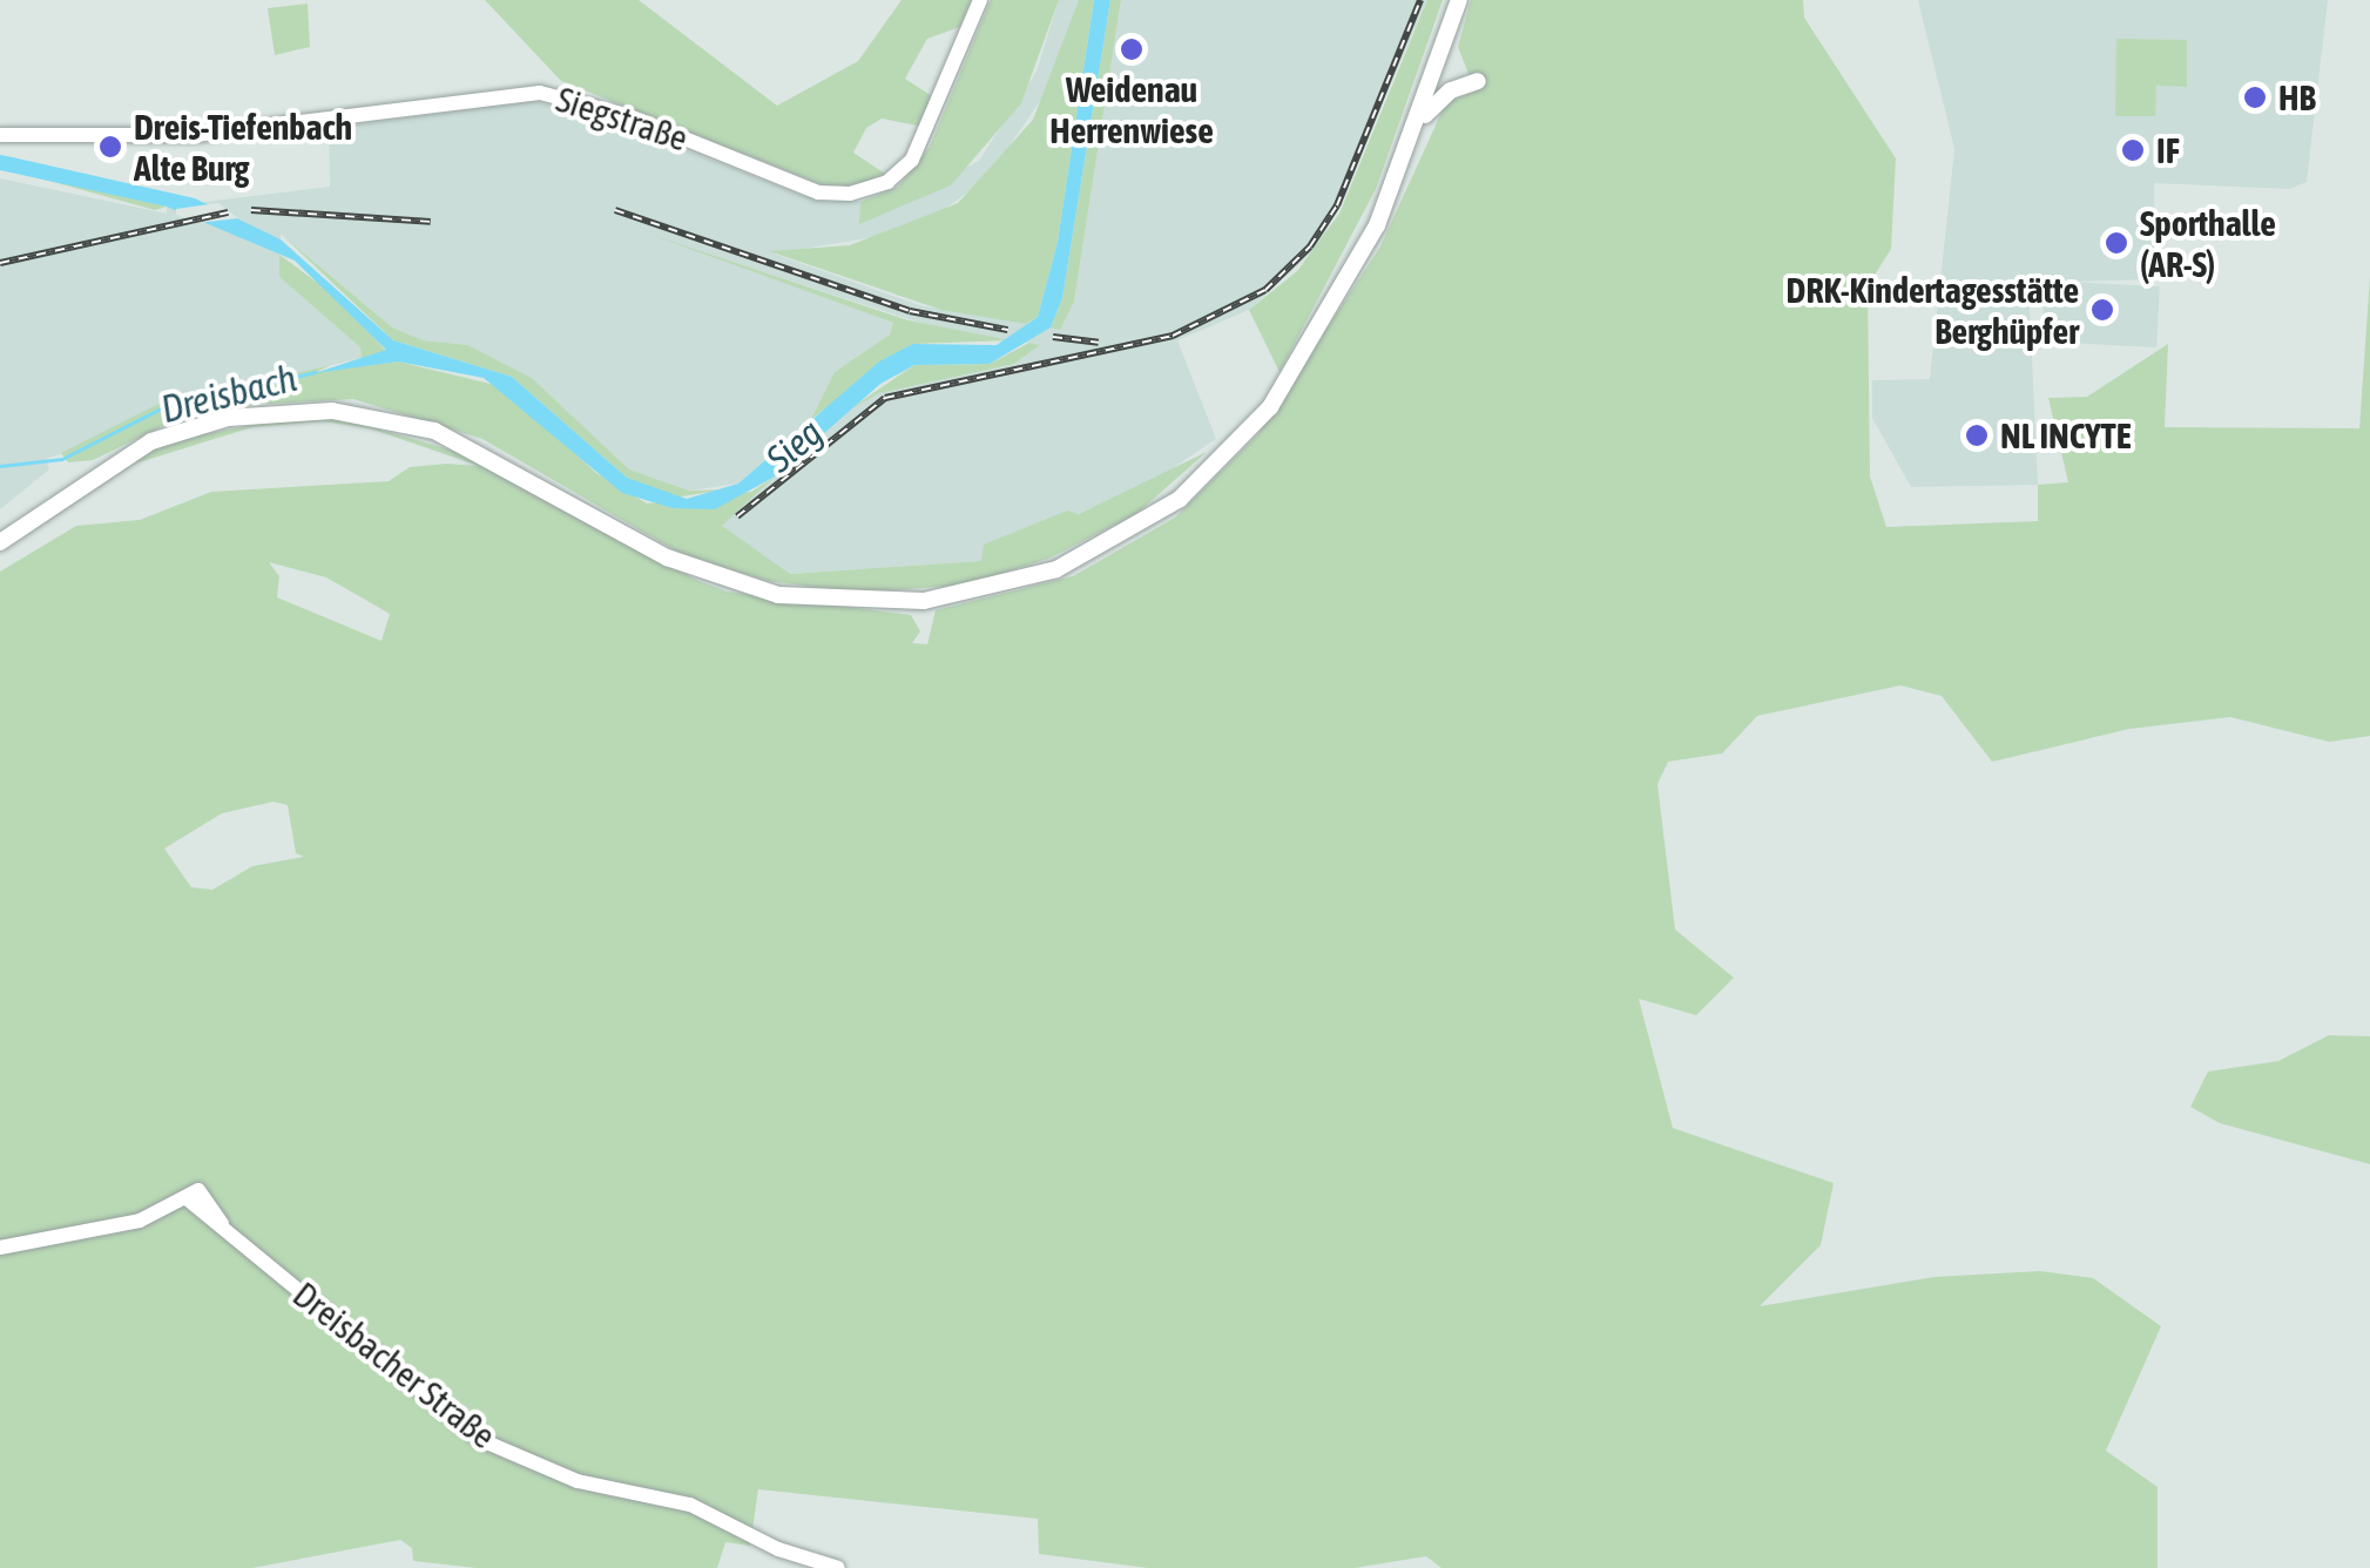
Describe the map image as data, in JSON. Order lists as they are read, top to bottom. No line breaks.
{"streets":{"street":["Siegstraße","Dreisbacher Straße"]},"water":["Dreisbach","Sieg"],"places":["Weidenau Herrenwiese","HB","Dreis-Tiefenbach Alte Burg","IF","Sporthalle (AR-S)","DRK-Kindertagesstätte Berghüpfer","NL INCYTE"]}
